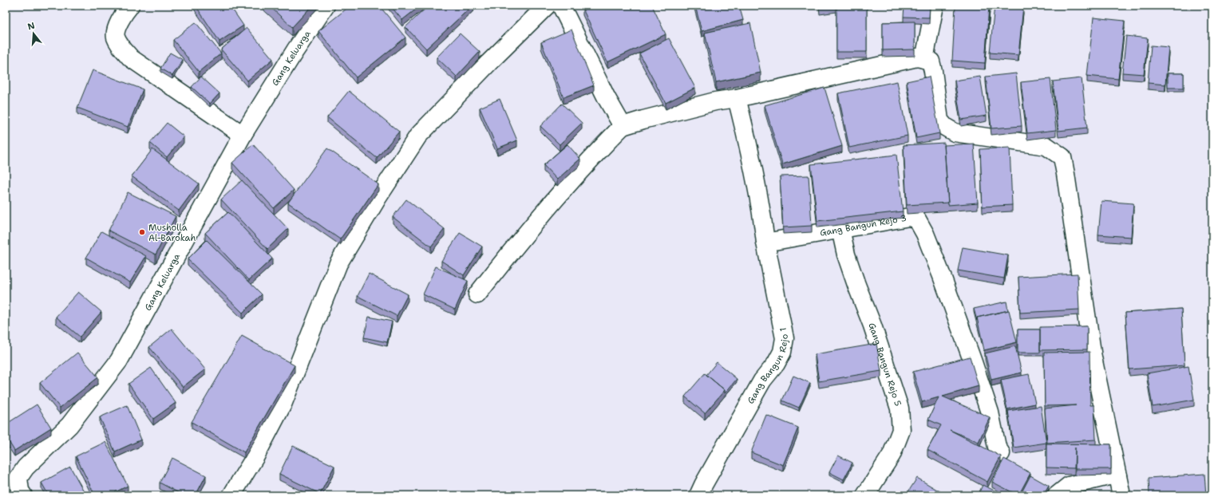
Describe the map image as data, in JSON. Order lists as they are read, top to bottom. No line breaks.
{"streets":{"street":["Gang Keluarga","Gang Bangun Rejo 3","Gang Bangun Rejo 1","Gang Bangun Rejo 5"]},"crossings":[["Gang Bangun Rejo 3","Gang Bangun Rejo 1"],["Gang Bangun Rejo 3","Gang Bangun Rejo 5"]],"places":["Musholla Al-Barokah"],"north":"top"}
